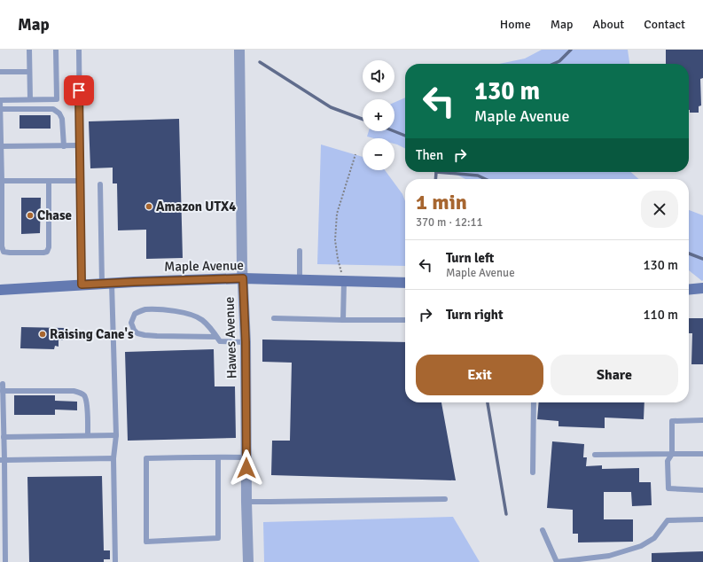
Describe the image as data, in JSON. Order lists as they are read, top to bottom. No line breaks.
{"streets":{"street":["Maple Avenue","Hawes Avenue"]},"crossings":[["Maple Avenue","Hawes Avenue"]],"places":["Amazon UTX4","Chase","Raising Cane's"],"page":{"header":"Map","nav":["Home","Map","About","Contact"],"map_buttons":["+","−"],"turn":["130 m","Maple Avenue"],"then":"Then","heading":["1 min","370 m · 12:11"],"list":[{"name":"Turn left","note":"Maple Avenue","value":"130 m"},{"name":"Turn right","value":"110 m"}],"buttons":["Exit","Share"]}}
